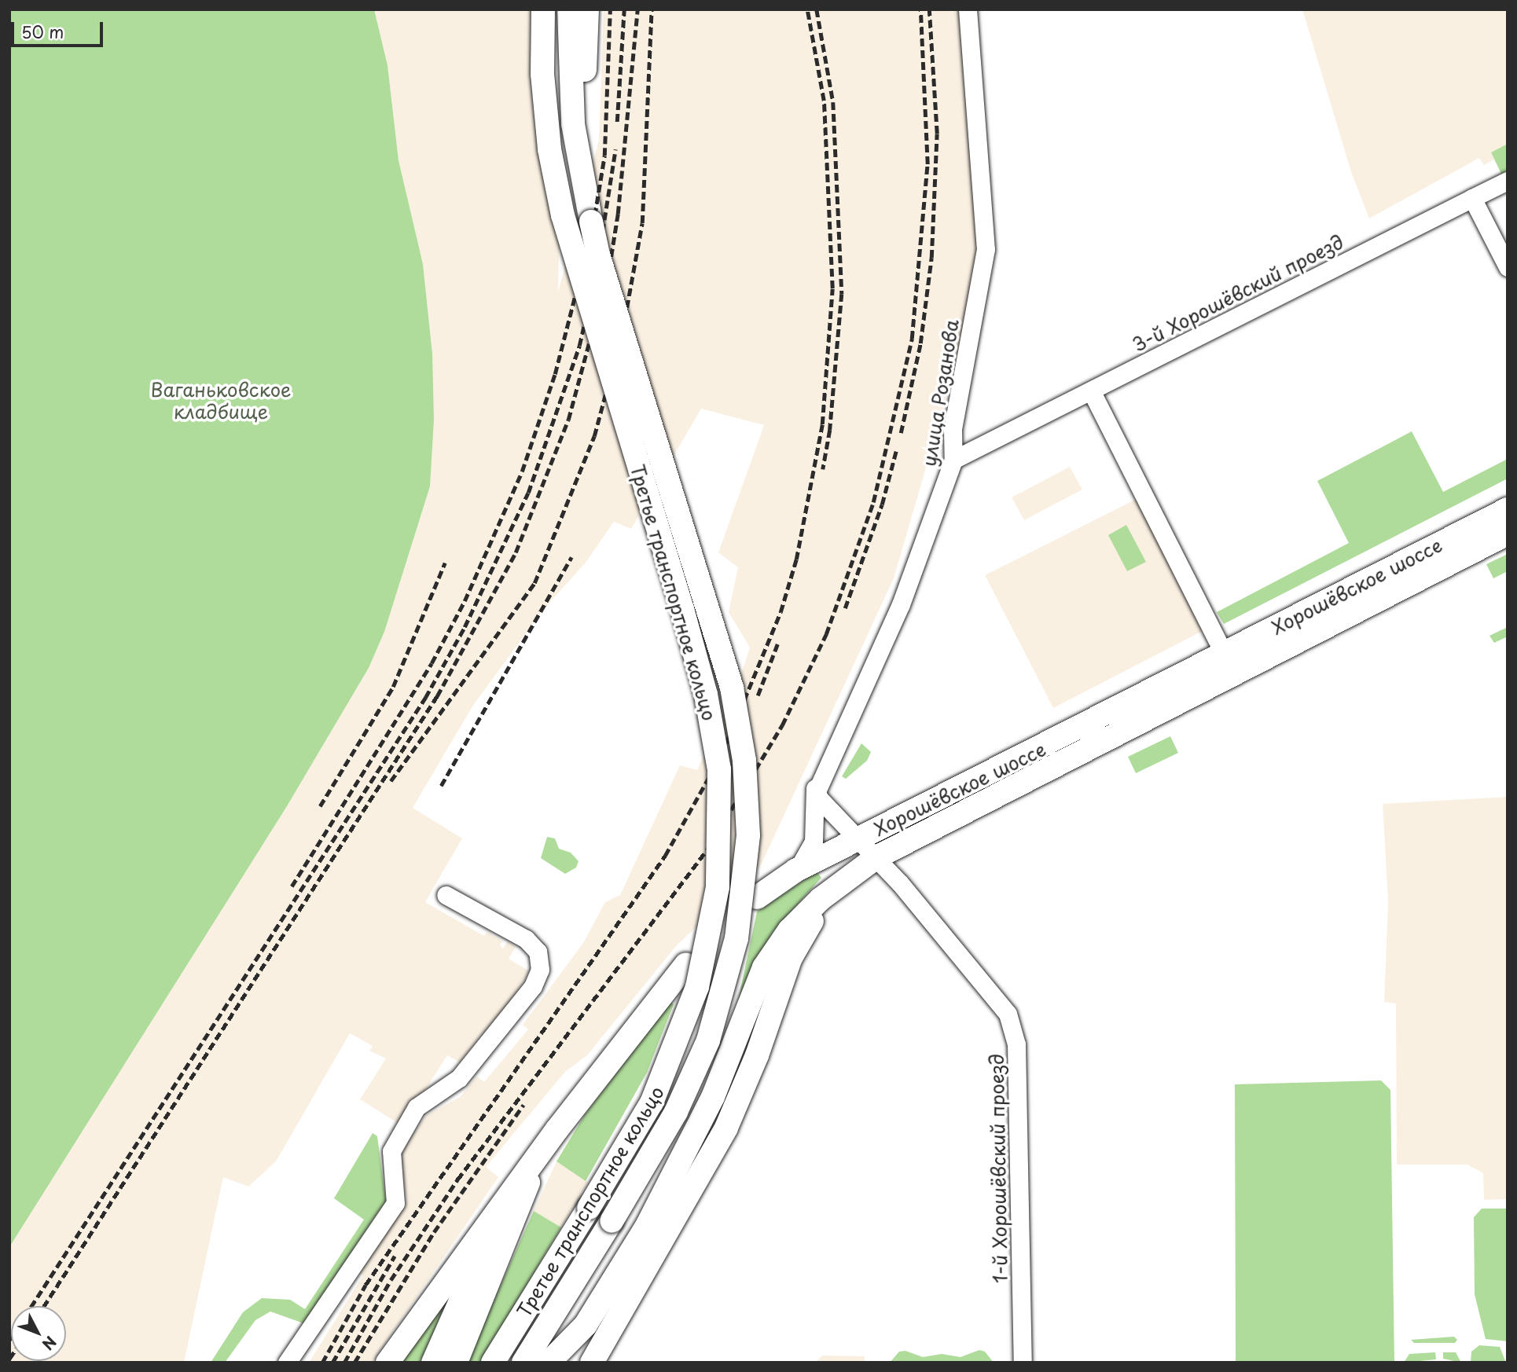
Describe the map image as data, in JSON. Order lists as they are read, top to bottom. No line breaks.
{"streets":{"main road":["Хорошёвское шоссе","Третье транспортное кольцо"],"street":["3-й Хорошёвский проезд","улица Розанова","1-й Хорошёвский проезд"]},"crossings":[["3-й Хорошёвский проезд","улица Розанова"],["Хорошёвское шоссе","1-й Хорошёвский проезд"]],"parks":["Ваганьковское кладбище"],"scale_bar":"50 m","north":"bottom right"}
